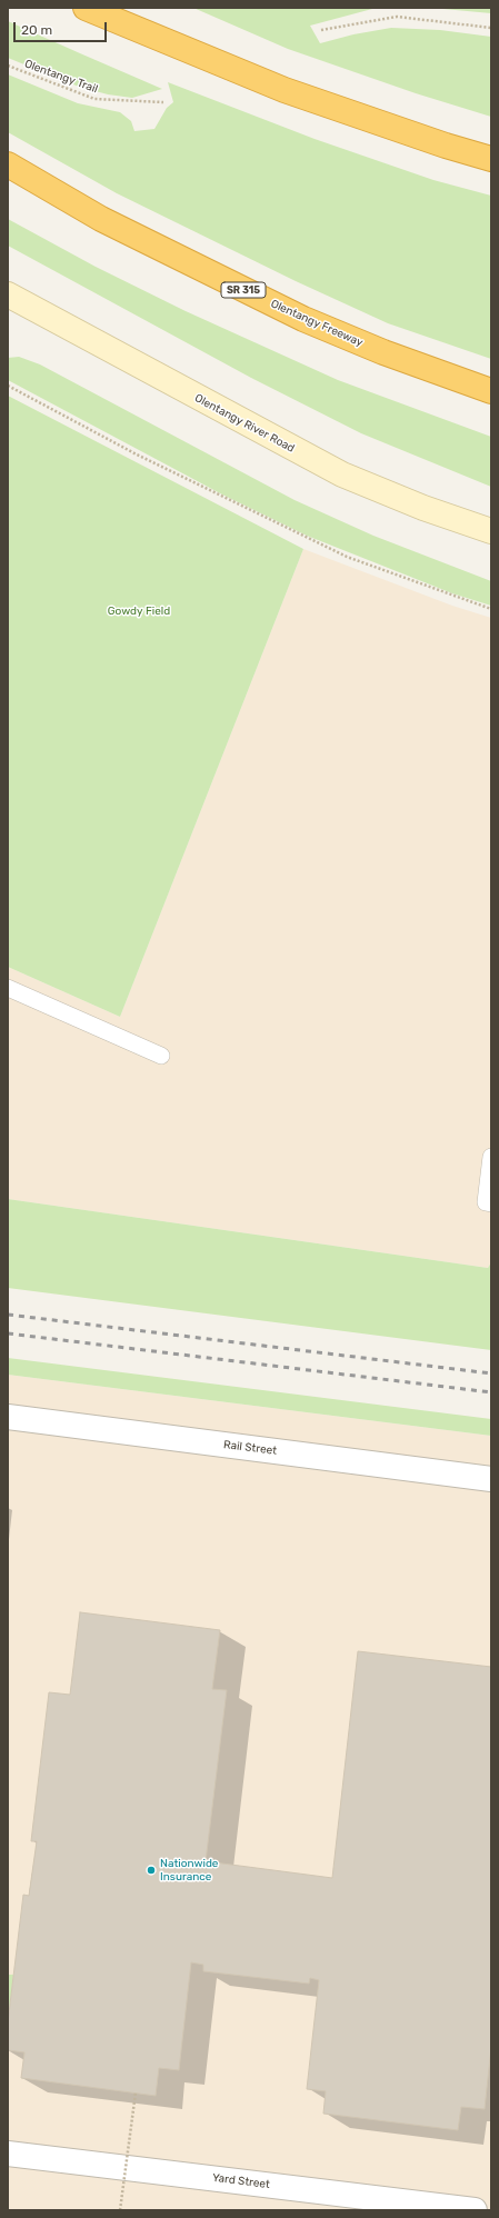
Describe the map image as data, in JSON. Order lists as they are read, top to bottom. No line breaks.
{"streets":{"highway":["SR 315","Olentangy Freeway"],"main road":["Olentangy River Road"],"street":["Rail Street","Yard Street"],"path":["Olentangy Trail"]},"parks":["Gowdy Field"],"places":["Nationwide Insurance"],"scale_bar":"20 m"}
